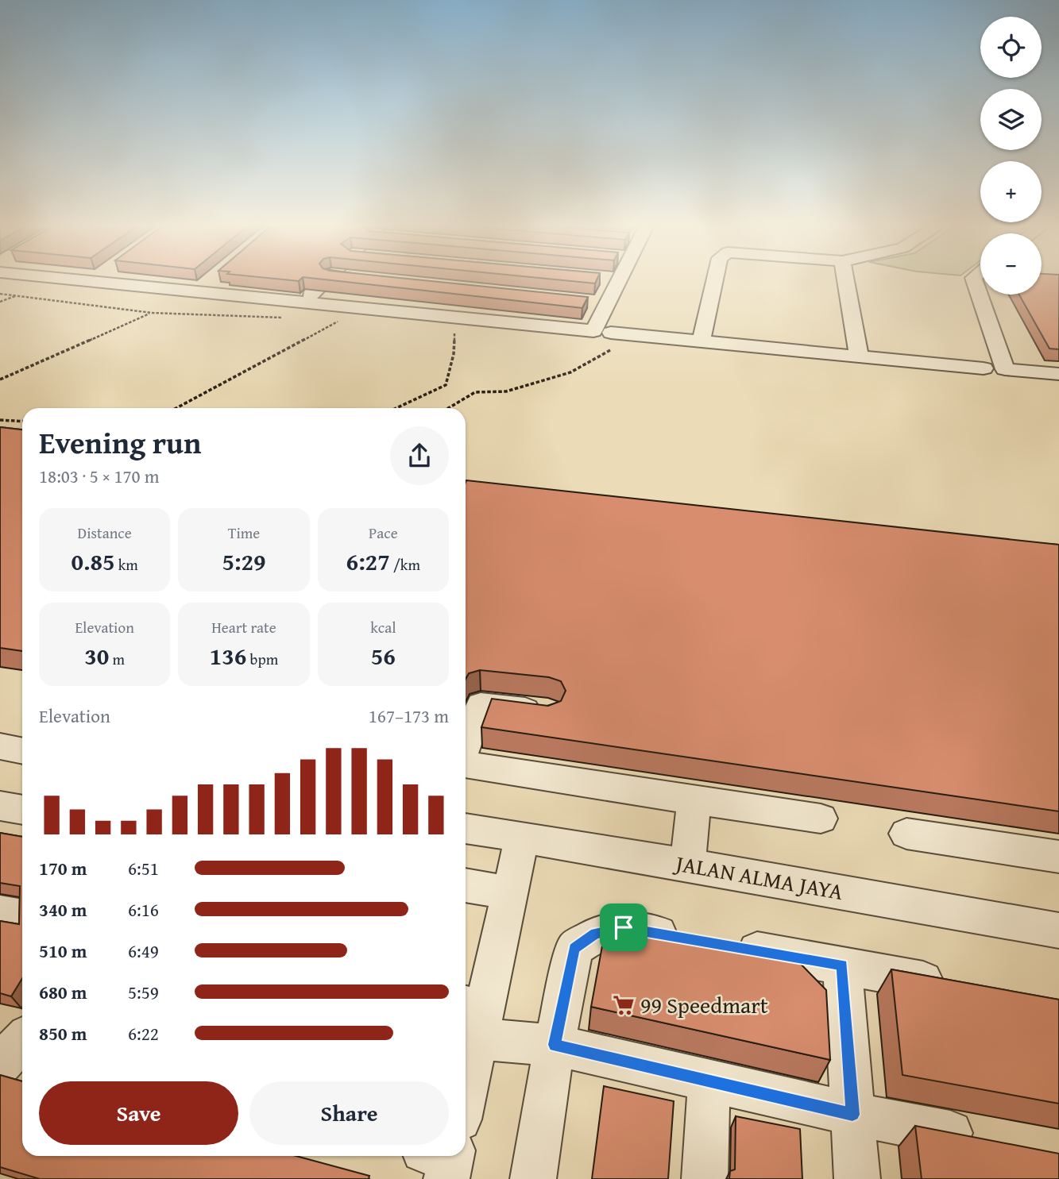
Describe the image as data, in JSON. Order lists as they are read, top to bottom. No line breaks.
{"streets":{"street":["JALAN ALMA JAYA"]},"places":{"supermarket":["99 Speedmart"]},"page":{"map_buttons":["+","−"],"heading":["Evening run","18:03 · 5 × 170 m"],"stats":[["Distance","0.85 km"],["Time","5:29"],["Pace","6:27 /km"],["Elevation","30 m"],["Heart rate","136 bpm"],["kcal","56"]],"chart":["Elevation","167–173 m"],"list":[{"name":"170 m","note":"6:51"},{"name":"340 m","note":"6:16"},{"name":"510 m","note":"6:49"},{"name":"680 m","note":"5:59"},{"name":"850 m","note":"6:22"}],"buttons":["Save","Share"]}}
